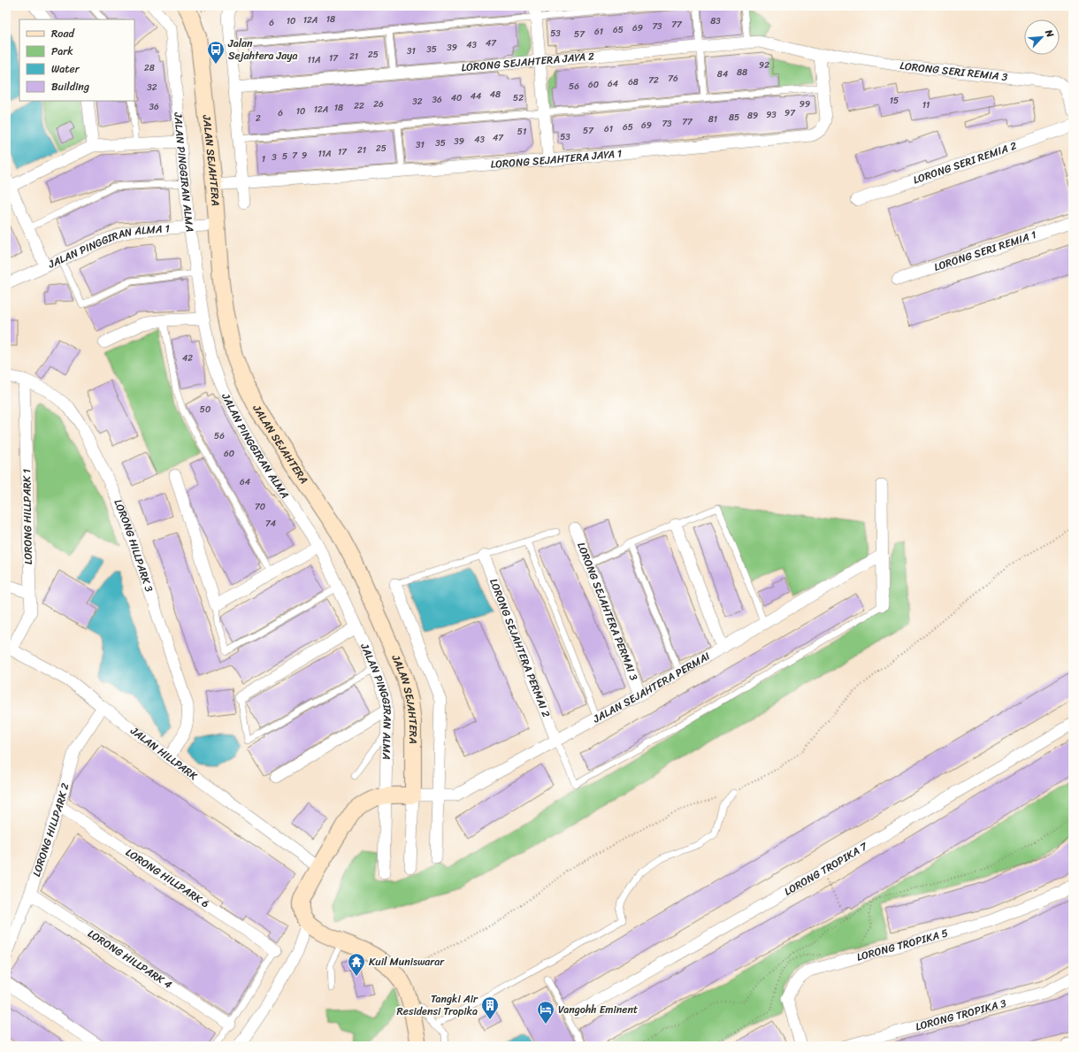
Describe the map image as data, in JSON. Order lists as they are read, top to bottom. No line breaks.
{"streets":{"main road":["JALAN SEJAHTERA"],"street":["LORONG SEJAHTERA JAYA 2","LORONG SERI REMIA 3","LORONG SEJAHTERA JAYA 1","LORONG SERI REMIA 2","JALAN PINGGIRAN ALMA","JALAN PINGGIRAN ALMA 1","LORONG SERI REMIA 1","LORONG HILLPARK 1","LORONG HILLPARK 3","LORONG SEJAHTERA PERMAI 3","LORONG SEJAHTERA PERMAI 2","JALAN SEJAHTERA PERMAI","JALAN HILLPARK","LORONG HILLPARK 2","LORONG TROPIKA 7","LORONG HILLPARK 6","LORONG TROPIKA 5","LORONG HILLPARK 4","LORONG TROPIKA 3"]},"crossings":[["LORONG SEJAHTERA JAYA 2","LORONG SERI REMIA 3"],["LORONG SEJAHTERA JAYA 2","LORONG SEJAHTERA JAYA 1"],["LORONG SERI REMIA 3","LORONG SEJAHTERA JAYA 1"],["LORONG SEJAHTERA JAYA 1","JALAN SEJAHTERA"],["JALAN SEJAHTERA","JALAN PINGGIRAN ALMA 1"],["JALAN SEJAHTERA","JALAN SEJAHTERA PERMAI"],["JALAN PINGGIRAN ALMA","JALAN PINGGIRAN ALMA 1"],["LORONG HILLPARK 1","LORONG HILLPARK 3"],["LORONG HILLPARK 1","JALAN HILLPARK"],["LORONG HILLPARK 3","JALAN HILLPARK"],["LORONG SEJAHTERA PERMAI 3","JALAN SEJAHTERA PERMAI"],["LORONG SEJAHTERA PERMAI 2","JALAN SEJAHTERA PERMAI"],["JALAN HILLPARK","LORONG HILLPARK 2"],["LORONG HILLPARK 2","LORONG HILLPARK 6"],["LORONG HILLPARK 2","LORONG HILLPARK 4"]],"places":{"bus stop":["Jalan Sejahtera Jaya"],"temple":["Kuil Muniswarar"],"building":["Tangki Air Residensi Tropika"],"hotel":["Vangohh Eminent"]},"house_numbers":["18","12A","10","83","6","77","73","69","65","61","53","57","47","43","39","35","31","25","21","17","11A","92","28","88","84","76","72","68","64","60","56","32","48","44","40","52","36","15","32","26","99","11","22","36","18","12A","10","6","97","93","89","85","2","81","77","73","69","65","61","57","51","53","47","43","39","35","31","25","21","17","11A","7","9","5","3","1","42","50","56","60","64","70","74"],"legend":["Road","Park","Water","Building"],"north":"top right"}
